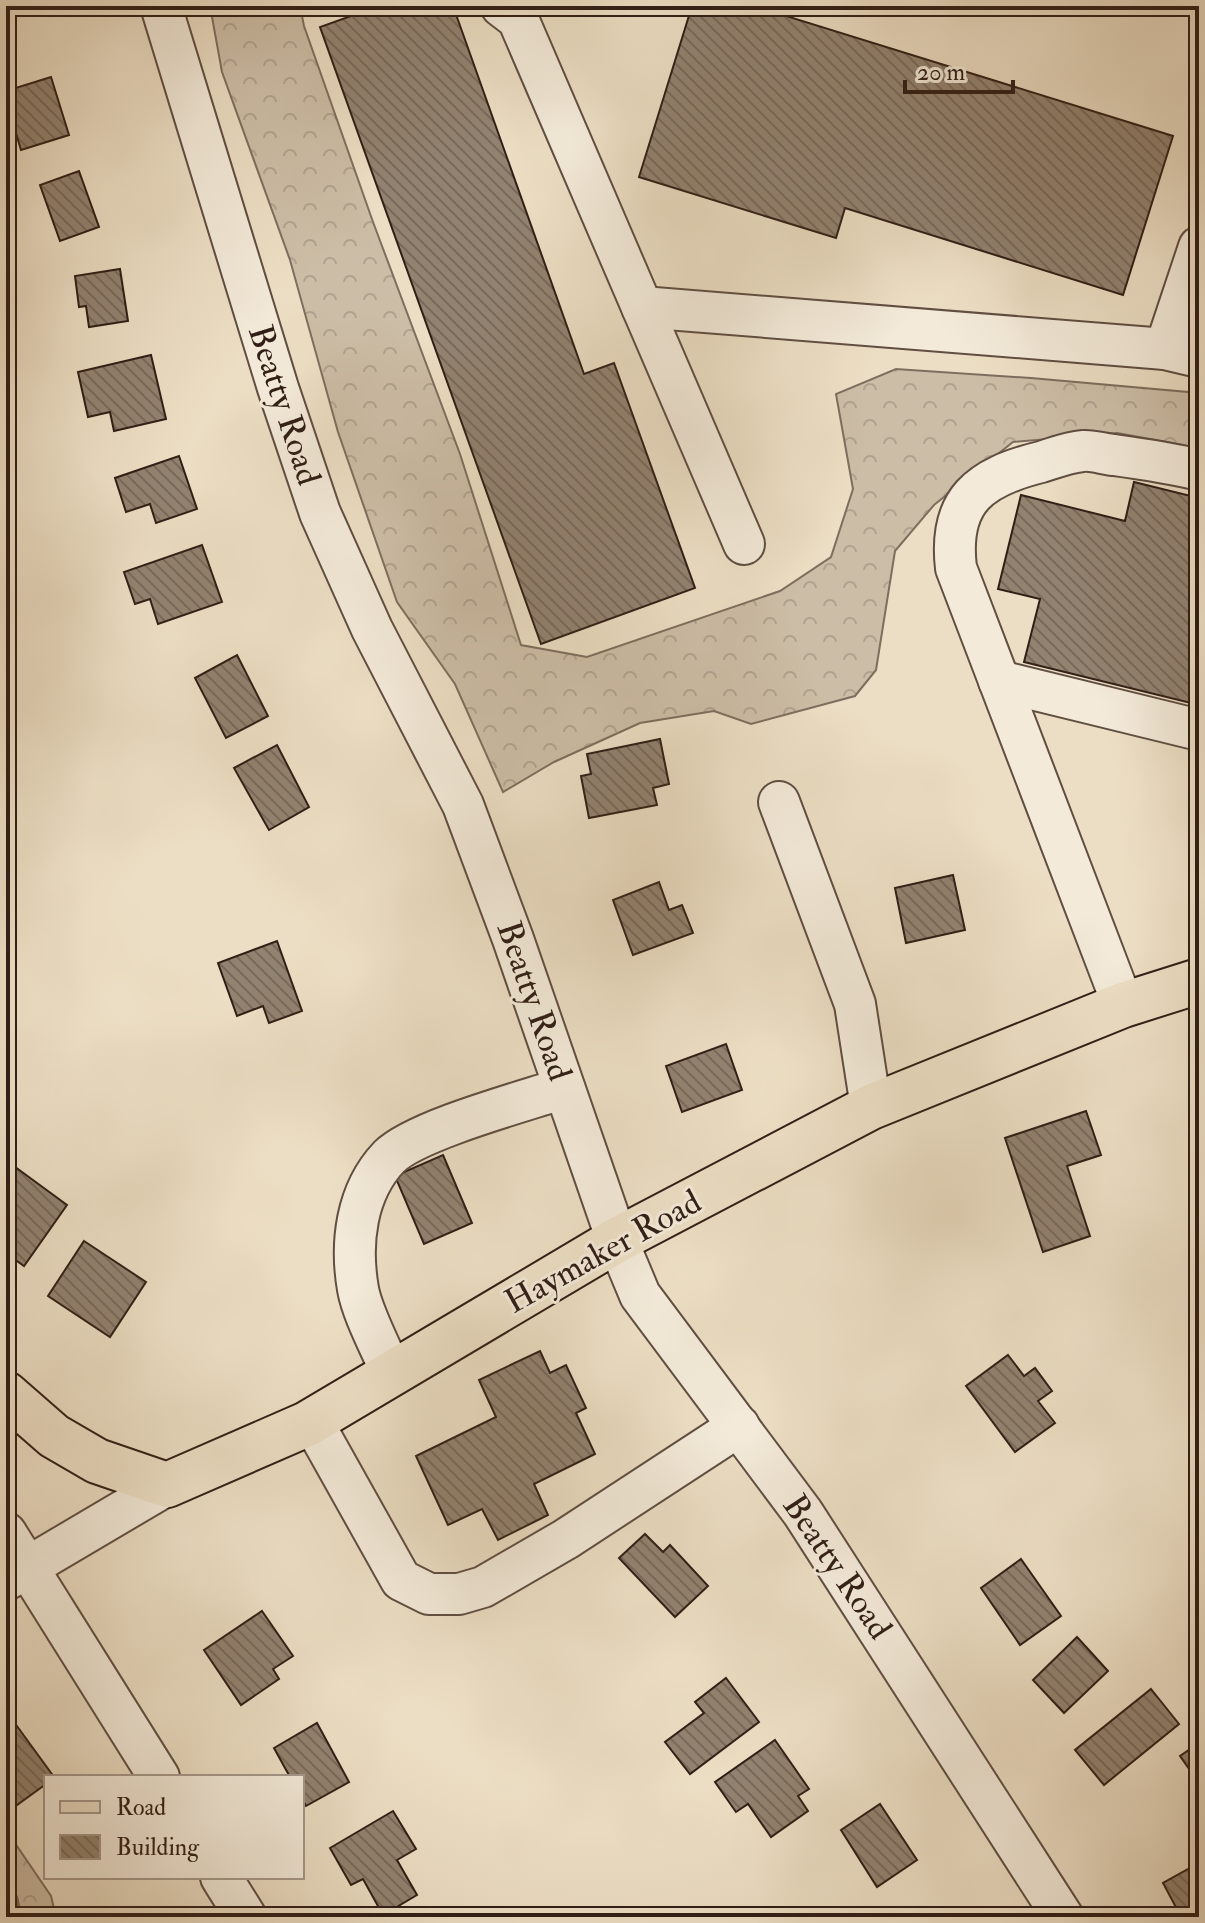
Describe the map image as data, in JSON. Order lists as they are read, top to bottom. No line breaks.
{"streets":{"main road":["Haymaker Road"],"street":["Beatty Road"]},"crossings":[["Beatty Road","Haymaker Road"]],"legend":["Road","Building"],"scale_bar":"20 m"}
